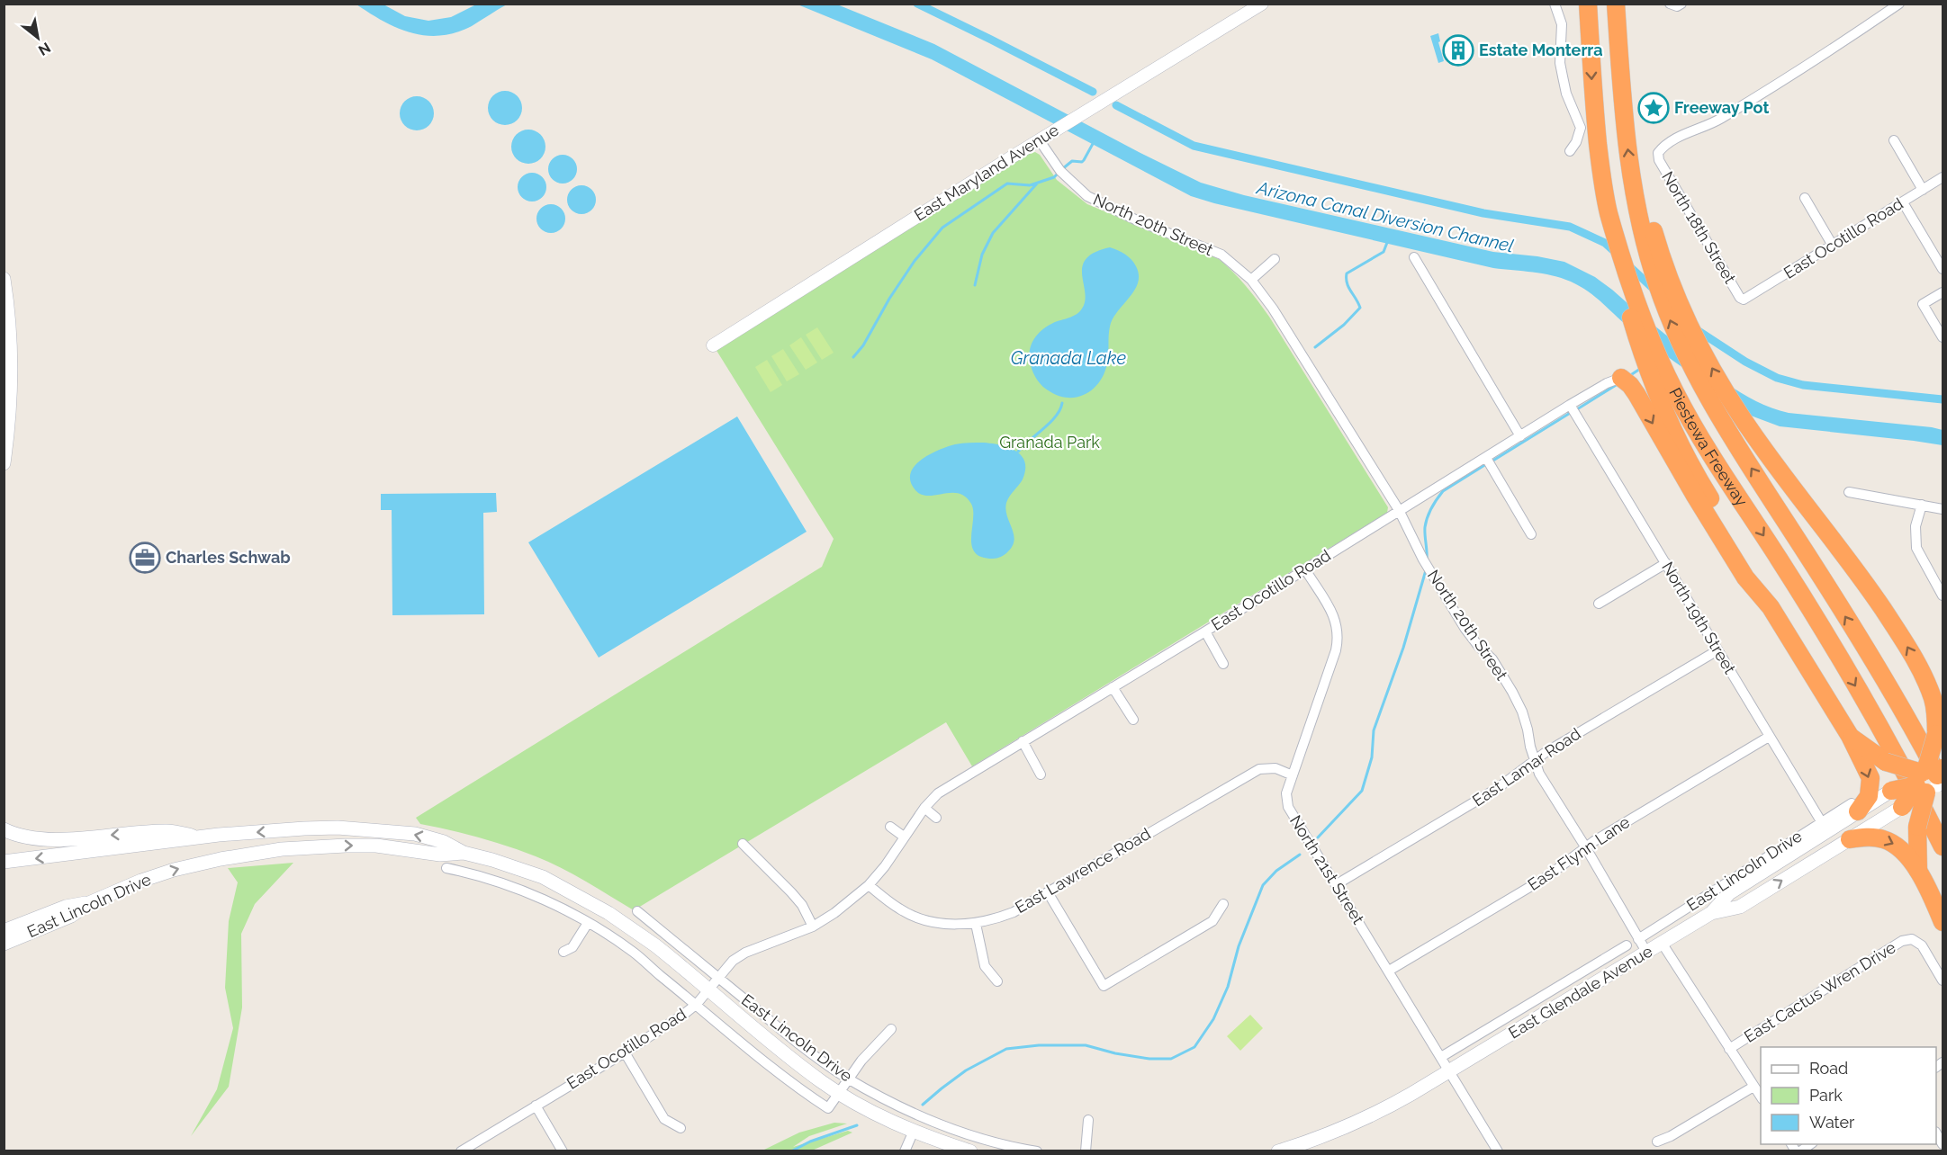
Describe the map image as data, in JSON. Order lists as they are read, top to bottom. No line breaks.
{"streets":{"highway":["Piestewa Freeway"],"main road":["East Lincoln Drive","East Glendale Avenue"],"street":["East Maryland Avenue","North 20th Street","North 18th Street","East Ocotillo Road","North 19th Street","East Lamar Road","East Flynn Lane","North 21st Street","East Lawrence Road","East Cactus Wren Drive"]},"crossings":[["East Maryland Avenue","North 20th Street"],["North 20th Street","East Ocotillo Road"],["North 20th Street","East Lamar Road"],["North 20th Street","East Flynn Lane"],["North 20th Street","East Lincoln Drive"],["North 20th Street","East Glendale Avenue"],["North 18th Street","East Ocotillo Road"],["East Ocotillo Road","North 19th Street"],["East Ocotillo Road","North 21st Street"],["East Ocotillo Road","East Lawrence Road"],["East Ocotillo Road","East Lincoln Drive"],["North 19th Street","East Lamar Road"],["North 19th Street","East Flynn Lane"],["North 19th Street","East Lincoln Drive"],["North 19th Street","East Glendale Avenue"],["East Lamar Road","North 21st Street"],["East Flynn Lane","North 21st Street"],["North 21st Street","East Lawrence Road"],["North 21st Street","East Glendale Avenue"],["East Lincoln Drive","East Glendale Avenue"]],"water":["Arizona Canal Diversion Channel","Granada Lake"],"parks":["Granada Park"],"places":{"building":["Estate Monterra"],"place":["Freeway Pot"],"office":["Charles Schwab"]},"legend":["Road","Park","Water"],"north":"bottom right"}
